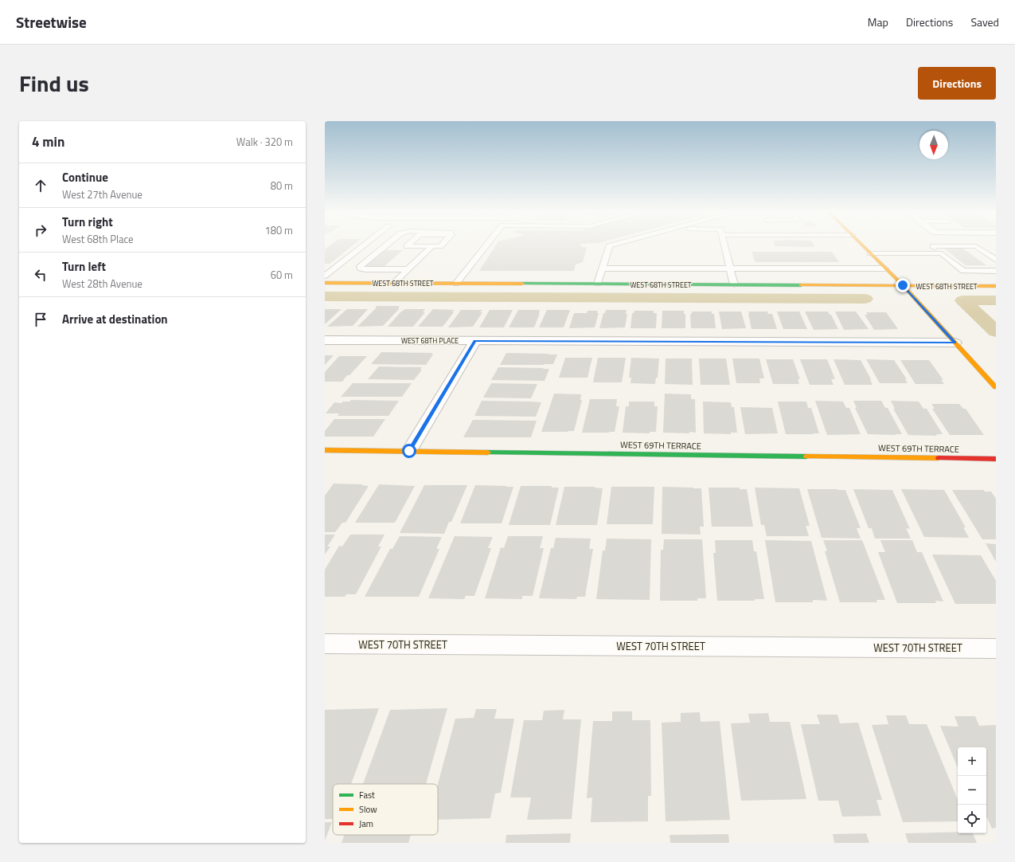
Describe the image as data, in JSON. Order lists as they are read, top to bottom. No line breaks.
{"streets":{"main road":["WEST 68TH STREET","WEST 69TH TERRACE"],"street":["WEST 68TH PLACE","WEST 70TH STREET"]},"legend":["Fast","Slow","Jam"],"north":"bottom","page":{"header":"Streetwise","nav":["Map","Directions","Saved"],"title":"Find us","buttons":"Directions","heading":["4 min","Walk · 320 m"],"list":[["Continue","West 27th Avenue","80 m"],["Turn right","West 68th Place","180 m"],["Turn left","West 28th Avenue","60 m"],"Arrive at destination"],"map_buttons":["+","−"]}}
